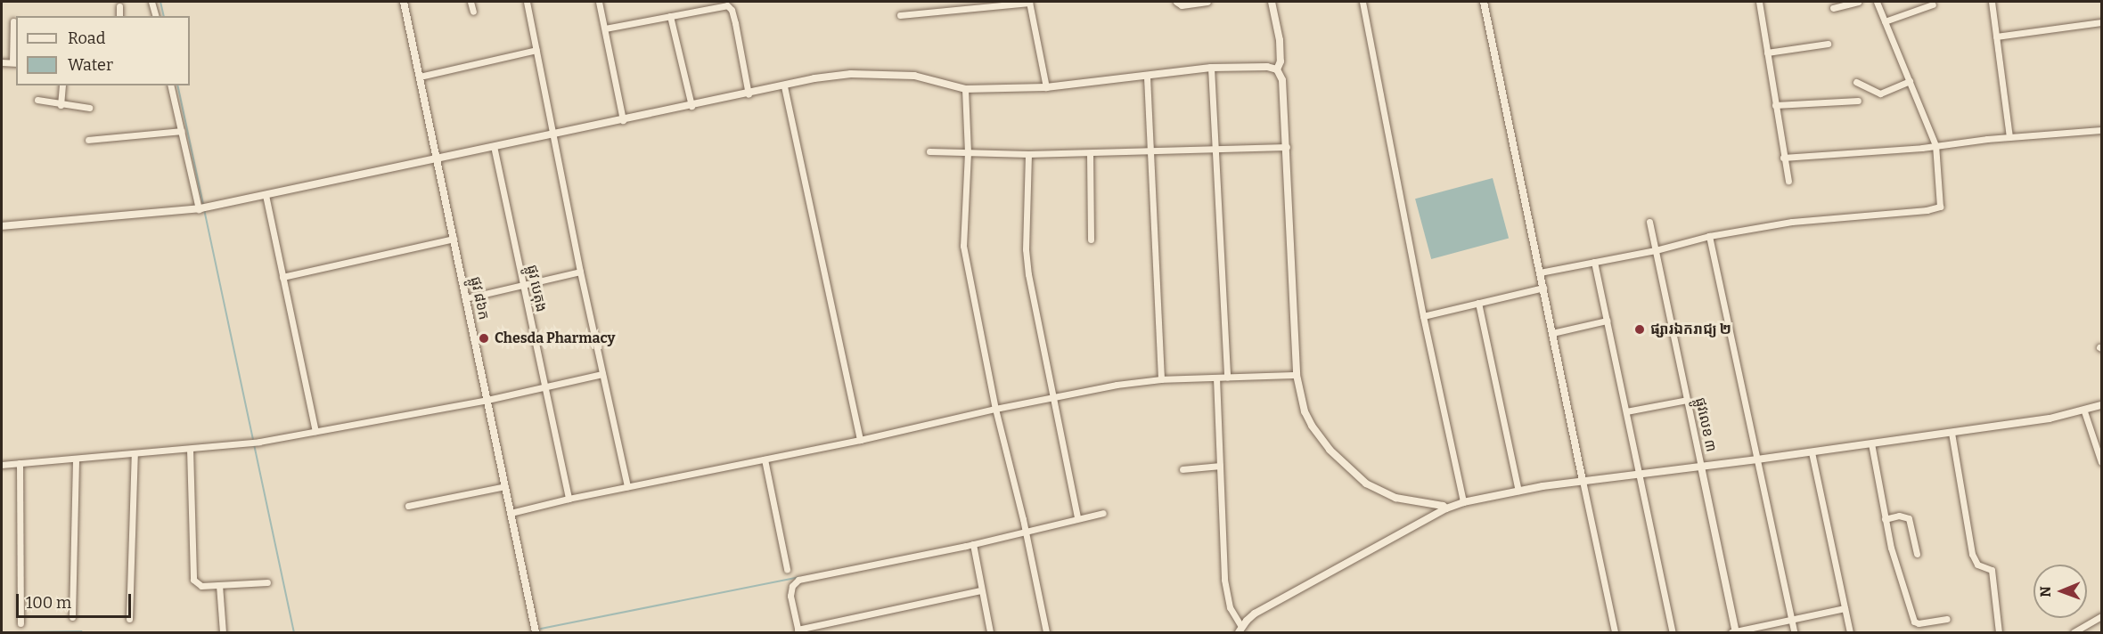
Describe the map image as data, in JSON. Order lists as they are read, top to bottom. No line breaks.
{"streets":{"street":["ផ្លូវ បេតុង","ផ្លូវ ៨៦ក","ផ្លូវលេខ ៣"]},"places":["ផ្សារឯករាជ្យ ២","Chesda Pharmacy"],"legend":["Road","Water"],"scale_bar":"100 m","north":"left"}
